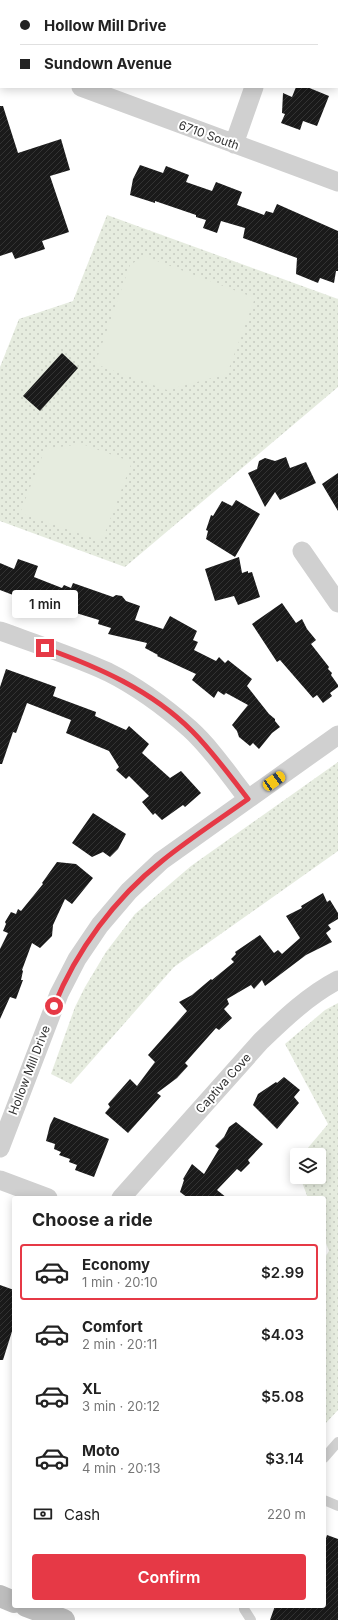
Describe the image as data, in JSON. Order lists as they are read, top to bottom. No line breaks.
{"streets":{"street":["6710 South","Hollow Mill Drive","Captiva Cove"]},"page":{"banner":["Hollow Mill Drive","Sundown Avenue"],"bubble":"1 min","heading":"Choose a ride","list":[{"name":"Economy","note":"1 min · 20:10","value":"$2.99"},{"name":"Comfort","note":"2 min · 20:11","value":"$4.03"},{"name":"XL","note":"3 min · 20:12","value":"$5.08"},{"name":"Moto","note":"4 min · 20:13","value":"$3.14"}],"pay":["Cash","220 m"],"buttons":"Confirm"}}
